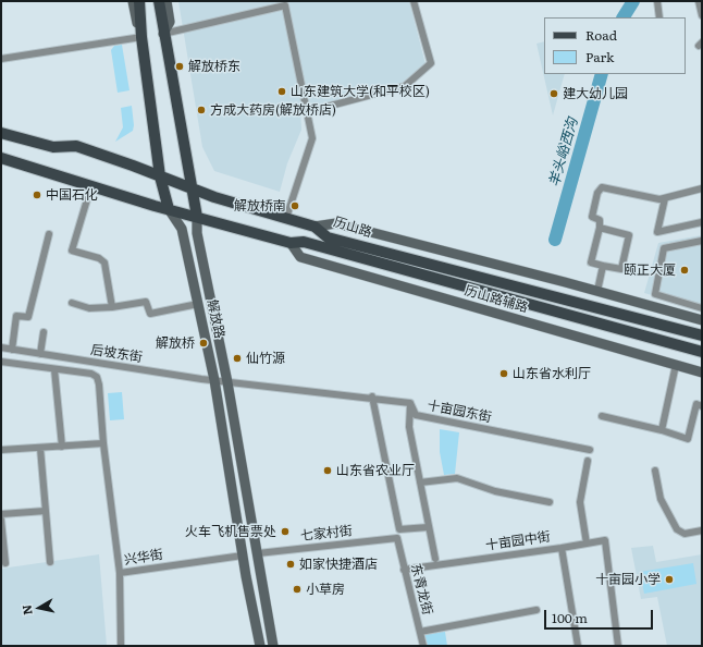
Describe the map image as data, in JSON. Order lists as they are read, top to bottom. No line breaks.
{"streets":{"main road":["历山路","解放路"],"street":["历山路辅路","后坡东街","十亩园东街","七家村街","十亩园中街","兴华街","东青龙街"]},"crossings":[["历山路","历山路辅路"],["历山路","解放路"],["解放路","后坡东街"],["解放路","十亩园东街"],["解放路","七家村街"],["解放路","兴华街"],["后坡东街","十亩园东街"],["七家村街","东青龙街"],["十亩园中街","东青龙街"]],"water":["羊头峪西沟"],"places":["解放桥东","山东建筑大学(和平校区)","建大幼儿园","方成大药房(解放桥店)","中国石化","解放桥南","颐正大厦","解放桥","仙竹源","山东省水利厅","山东省农业厅","火车飞机售票处","如家快捷酒店","十亩园小学","小草房"],"legend":["Road","Park"],"scale_bar":"100 m","north":"left"}
